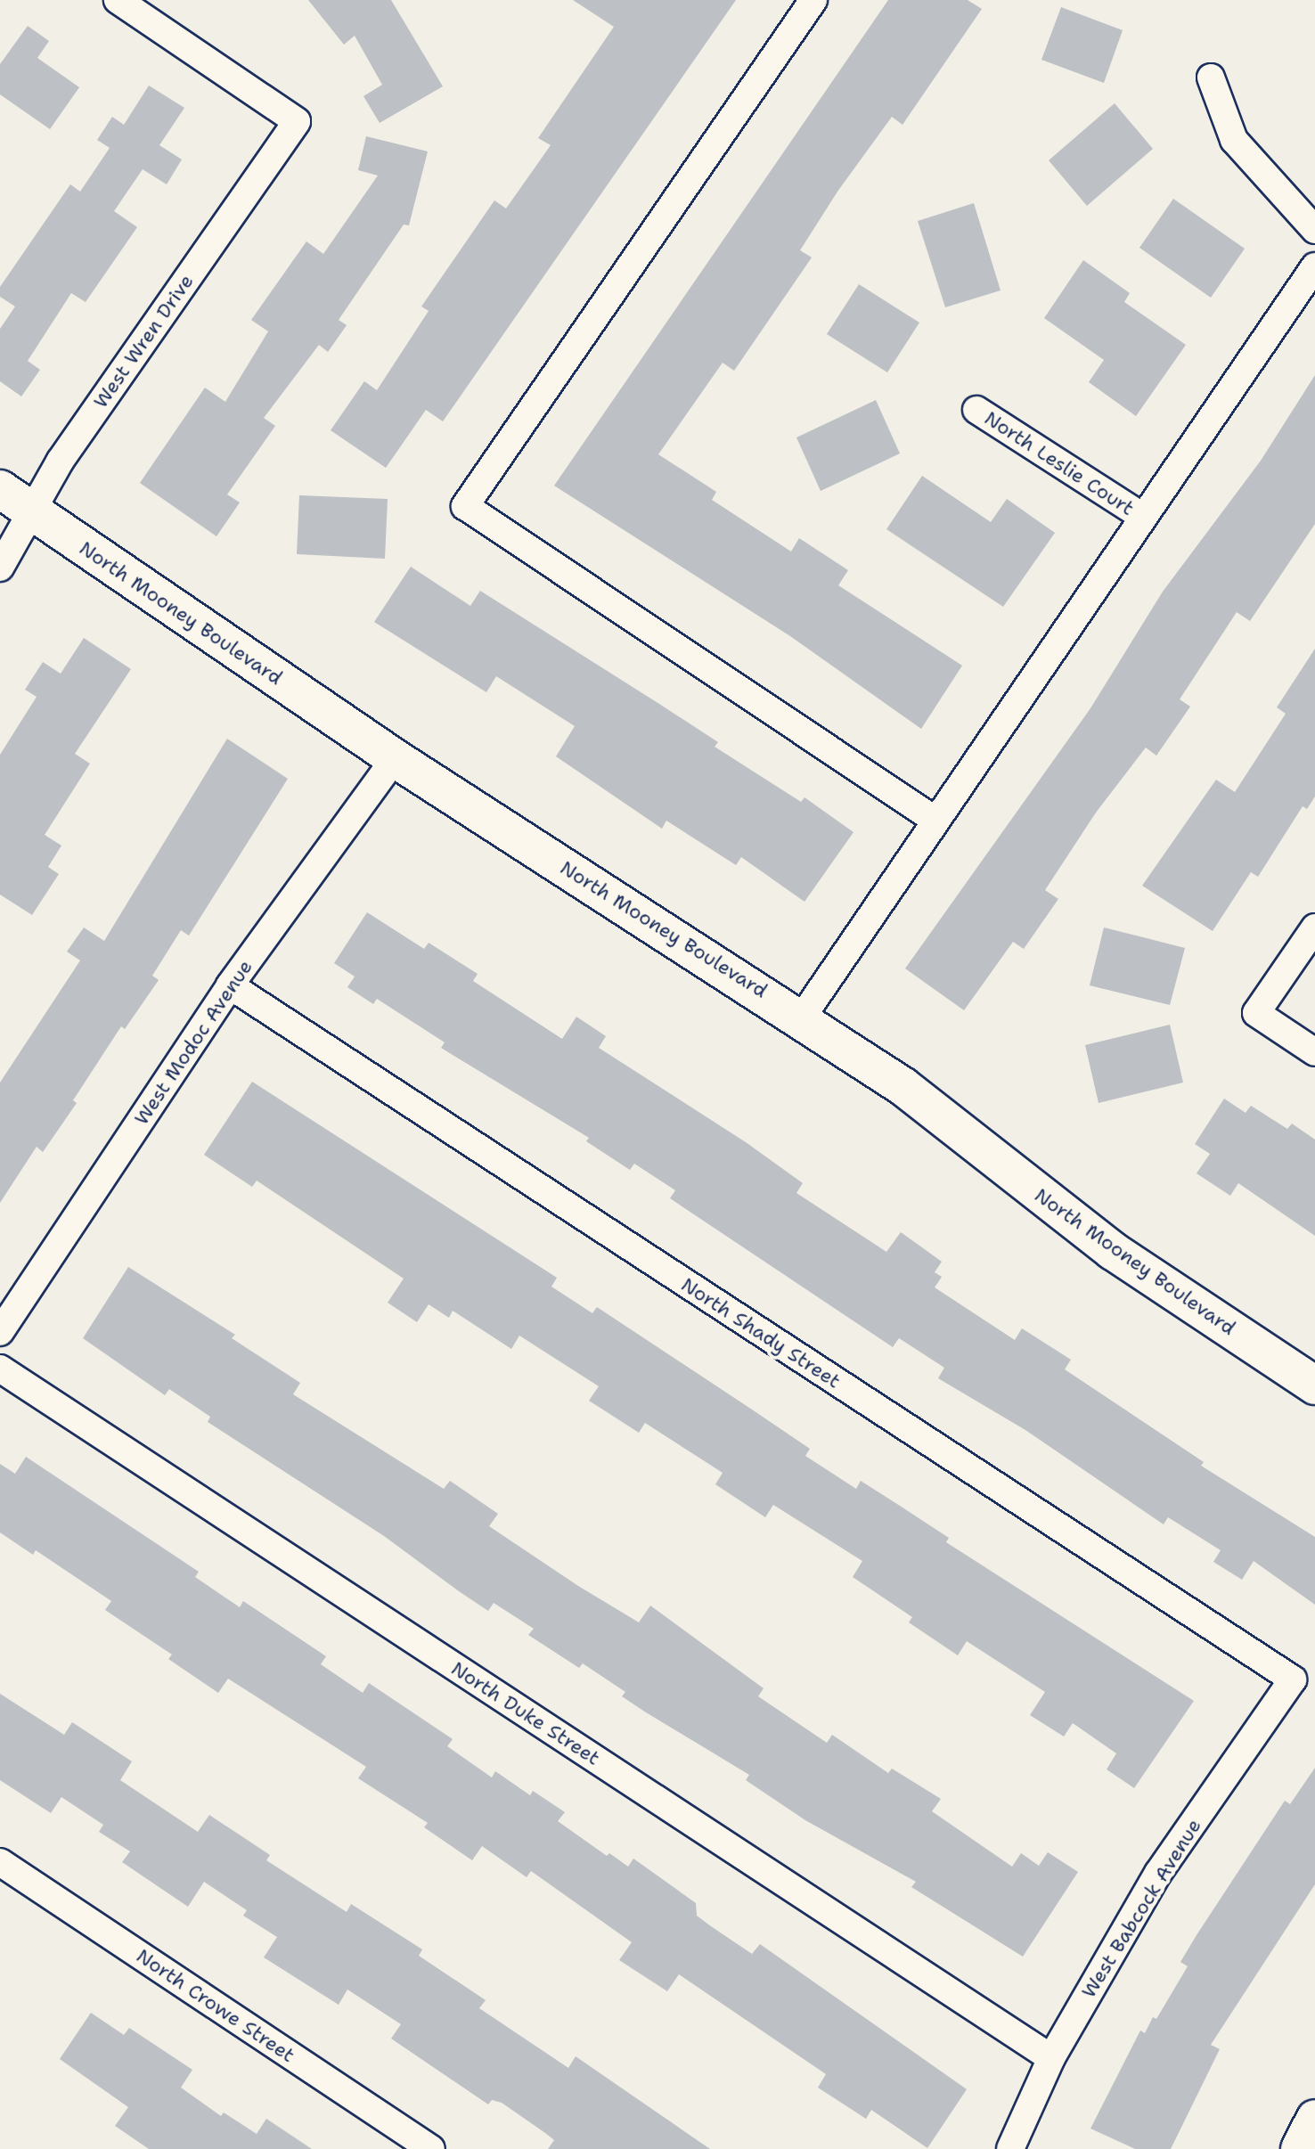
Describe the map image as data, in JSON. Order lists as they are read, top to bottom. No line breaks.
{"streets":{"street":["West Wren Drive","North Leslie Court","North Mooney Boulevard","West Modoc Avenue","North Shady Street","North Duke Street","West Babcock Avenue","North Crowe Street"]},"crossings":[["West Wren Drive","North Mooney Boulevard"],["North Mooney Boulevard","West Modoc Avenue"],["West Modoc Avenue","North Shady Street"],["North Shady Street","West Babcock Avenue"],["North Duke Street","West Babcock Avenue"]]}
